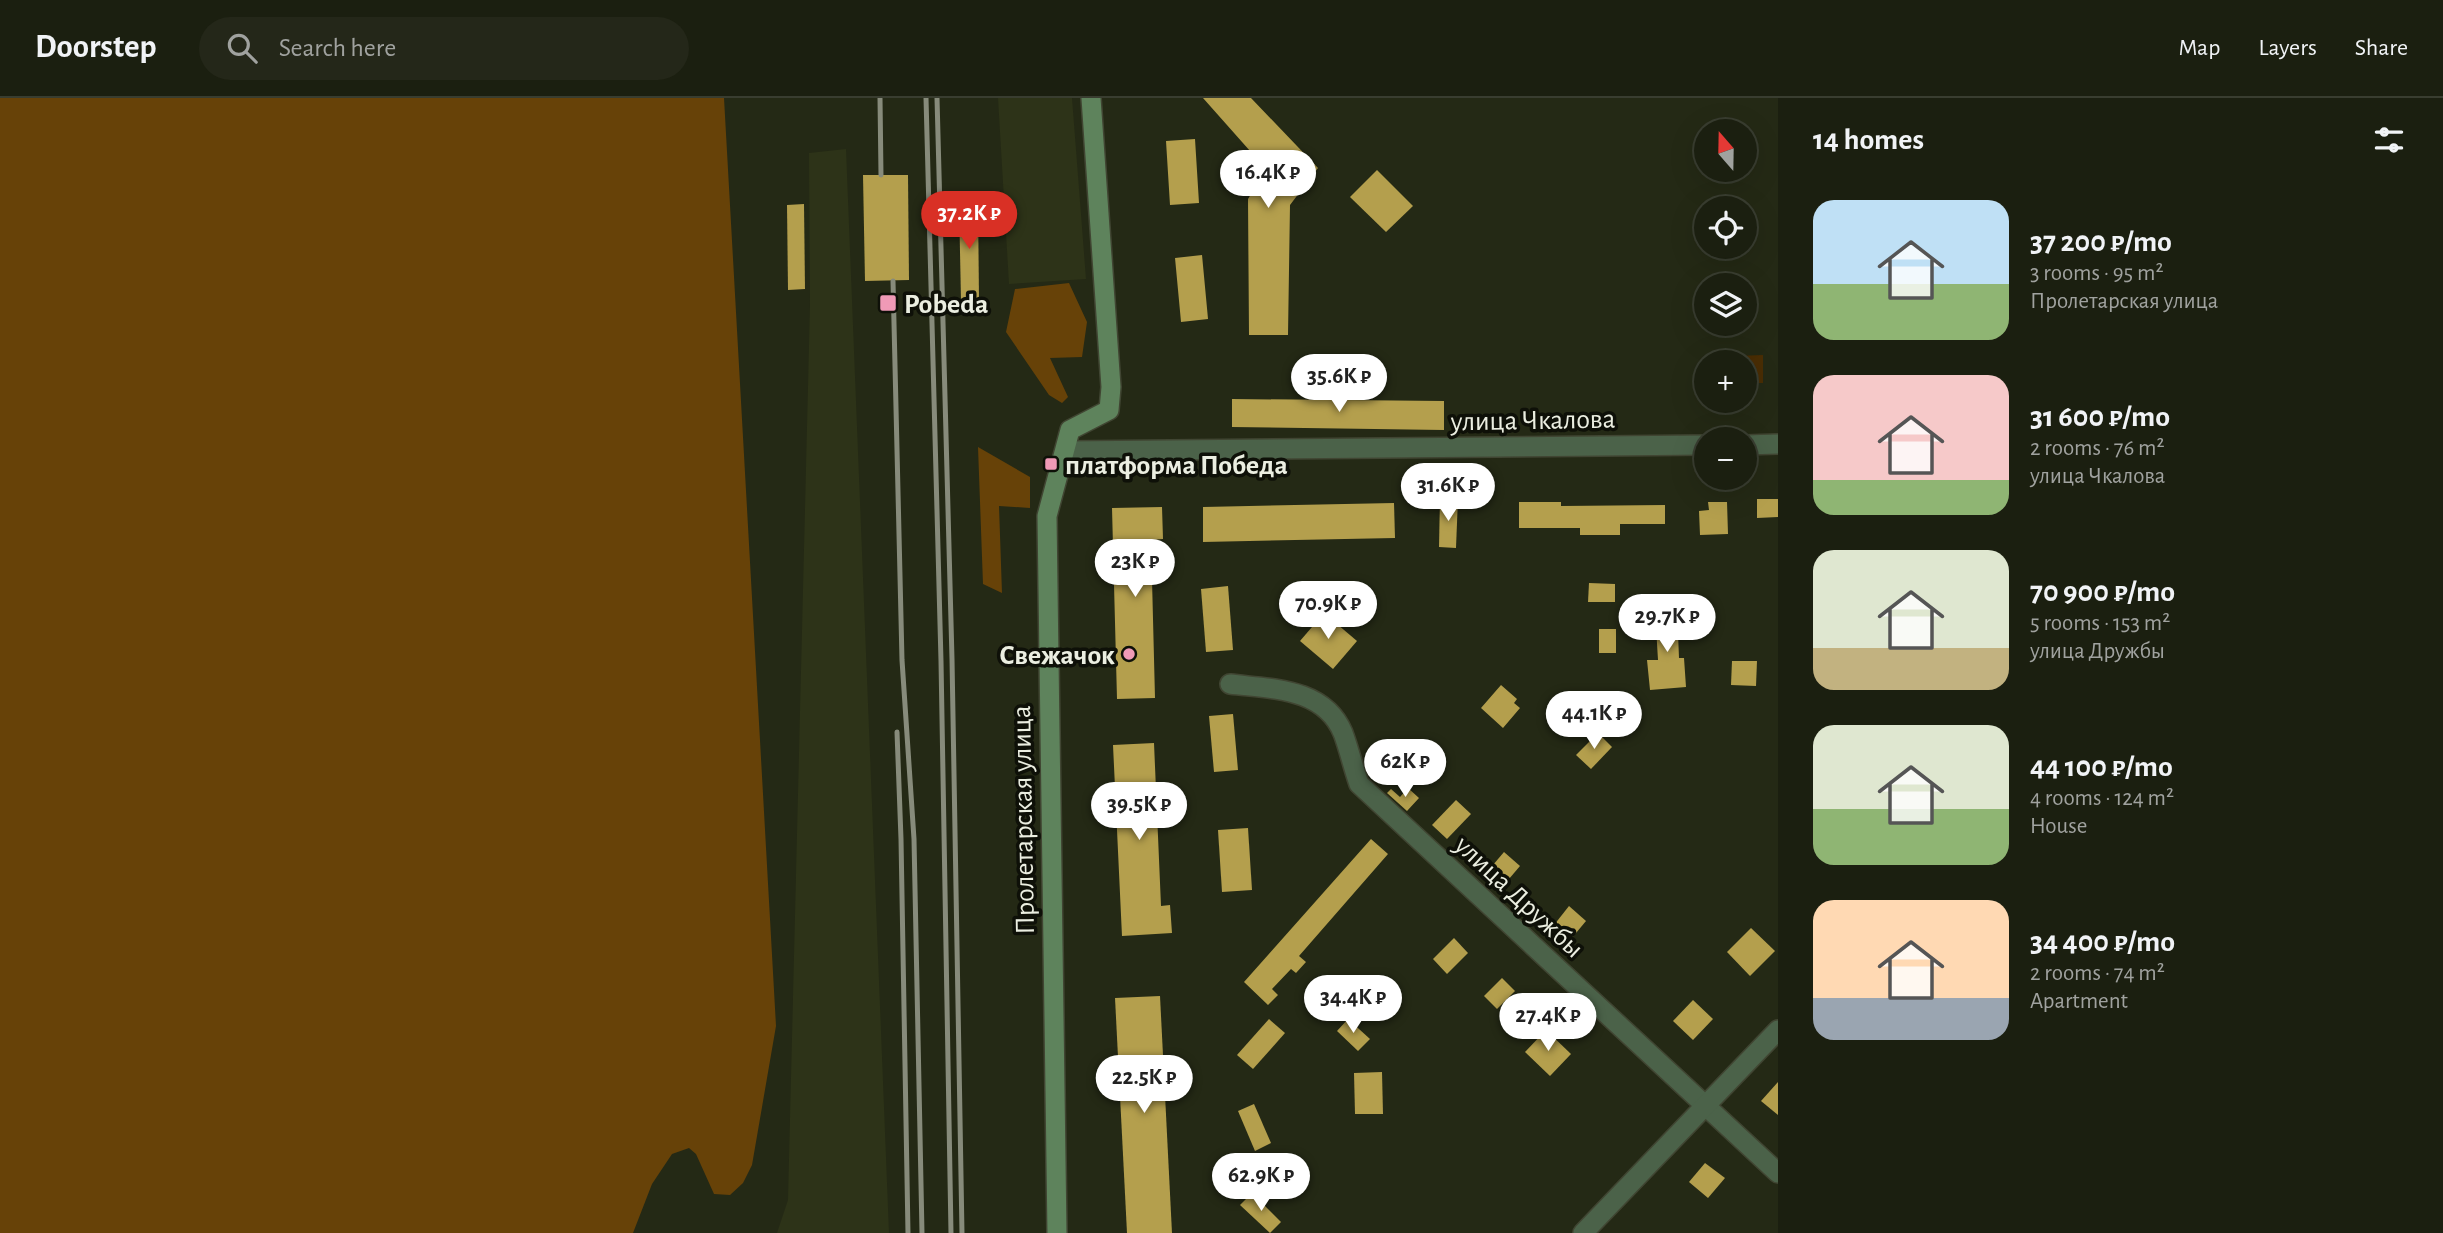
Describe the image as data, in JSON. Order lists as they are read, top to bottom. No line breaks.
{"streets":{"main road":["Пролетарская улица"],"street":["улица Чкалова","улица Дружбы"]},"crossings":[["улица Чкалова","Пролетарская улица"]],"places":{"transit":["Pobeda","платформа Победа"],"other":["Свежачок"]},"north":"top","page":{"header":"Doorstep","search":"Search here","nav":["Map","Layers","Share"],"heading":"14 homes","map_buttons":["+","−"],"price":["16.4K ₽","37.2K ₽","35.6K ₽","31.6K ₽","23K ₽","70.9K ₽","29.7K ₽","44.1K ₽","62K ₽","39.5K ₽","34.4K ₽","27.4K ₽","22.5K ₽","62.9K ₽"],"list":[{"name":"37 200 ₽/mo","note":"3 rooms · 95 m² · Пролетарская улица"},{"name":"31 600 ₽/mo","note":"2 rooms · 76 m² · улица Чкалова"},{"name":"70 900 ₽/mo","note":"5 rooms · 153 m² · улица Дружбы"},{"name":"44 100 ₽/mo","note":"4 rooms · 124 m² · House"},{"name":"34 400 ₽/mo","note":"2 rooms · 74 m² · Apartment"}]}}
